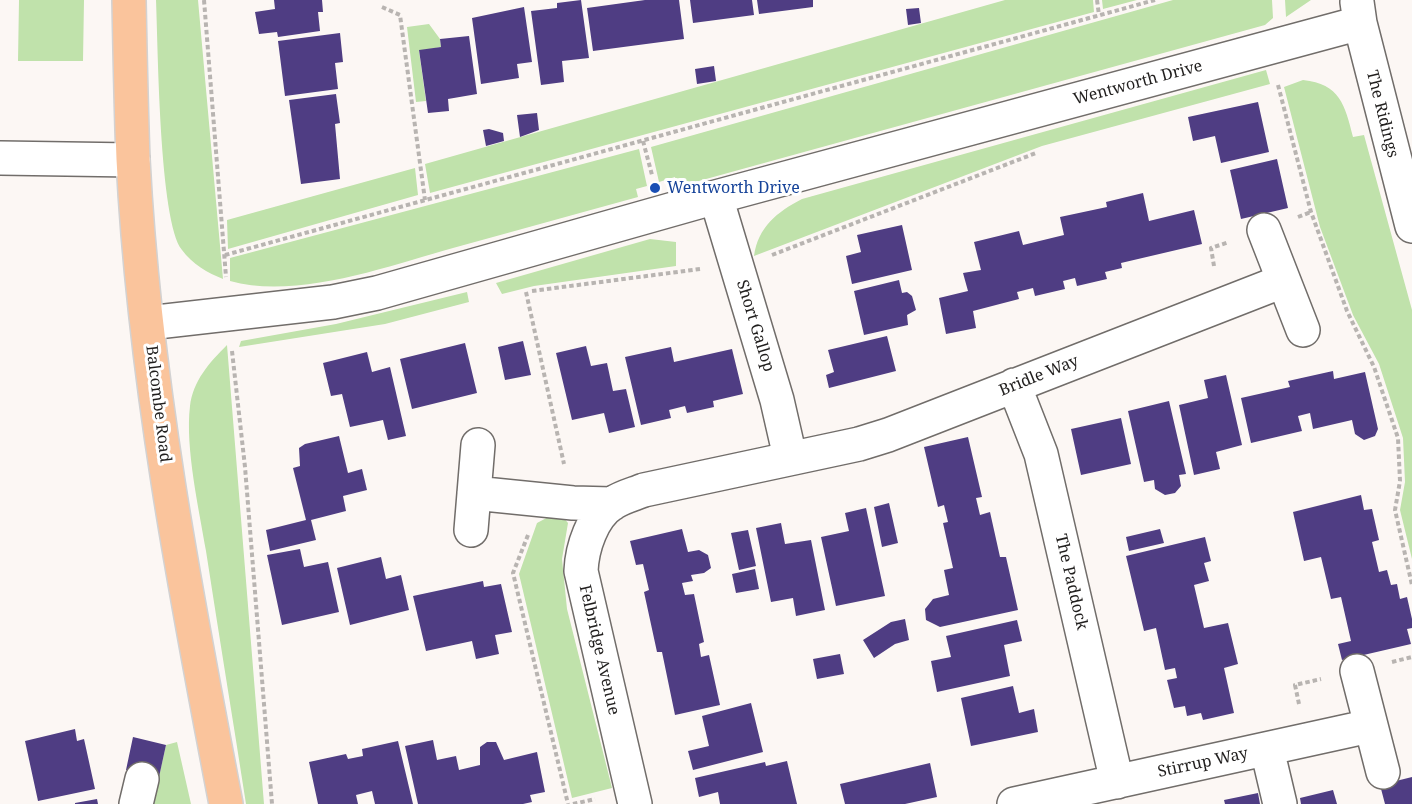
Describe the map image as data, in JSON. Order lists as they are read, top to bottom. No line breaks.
{"streets":{"main road":["Balcombe Road"],"street":["Wentworth Drive","The Ridings","Short Gallop","Bridle Way","The Paddock","Felbridge Avenue","Stirrup Way"]},"crossings":[["Wentworth Drive","The Ridings"],["Wentworth Drive","Short Gallop"],["Wentworth Drive","Balcombe Road"],["Short Gallop","Bridle Way"],["Bridle Way","The Paddock"],["The Paddock","Stirrup Way"]],"places":["Wentworth Drive"]}
